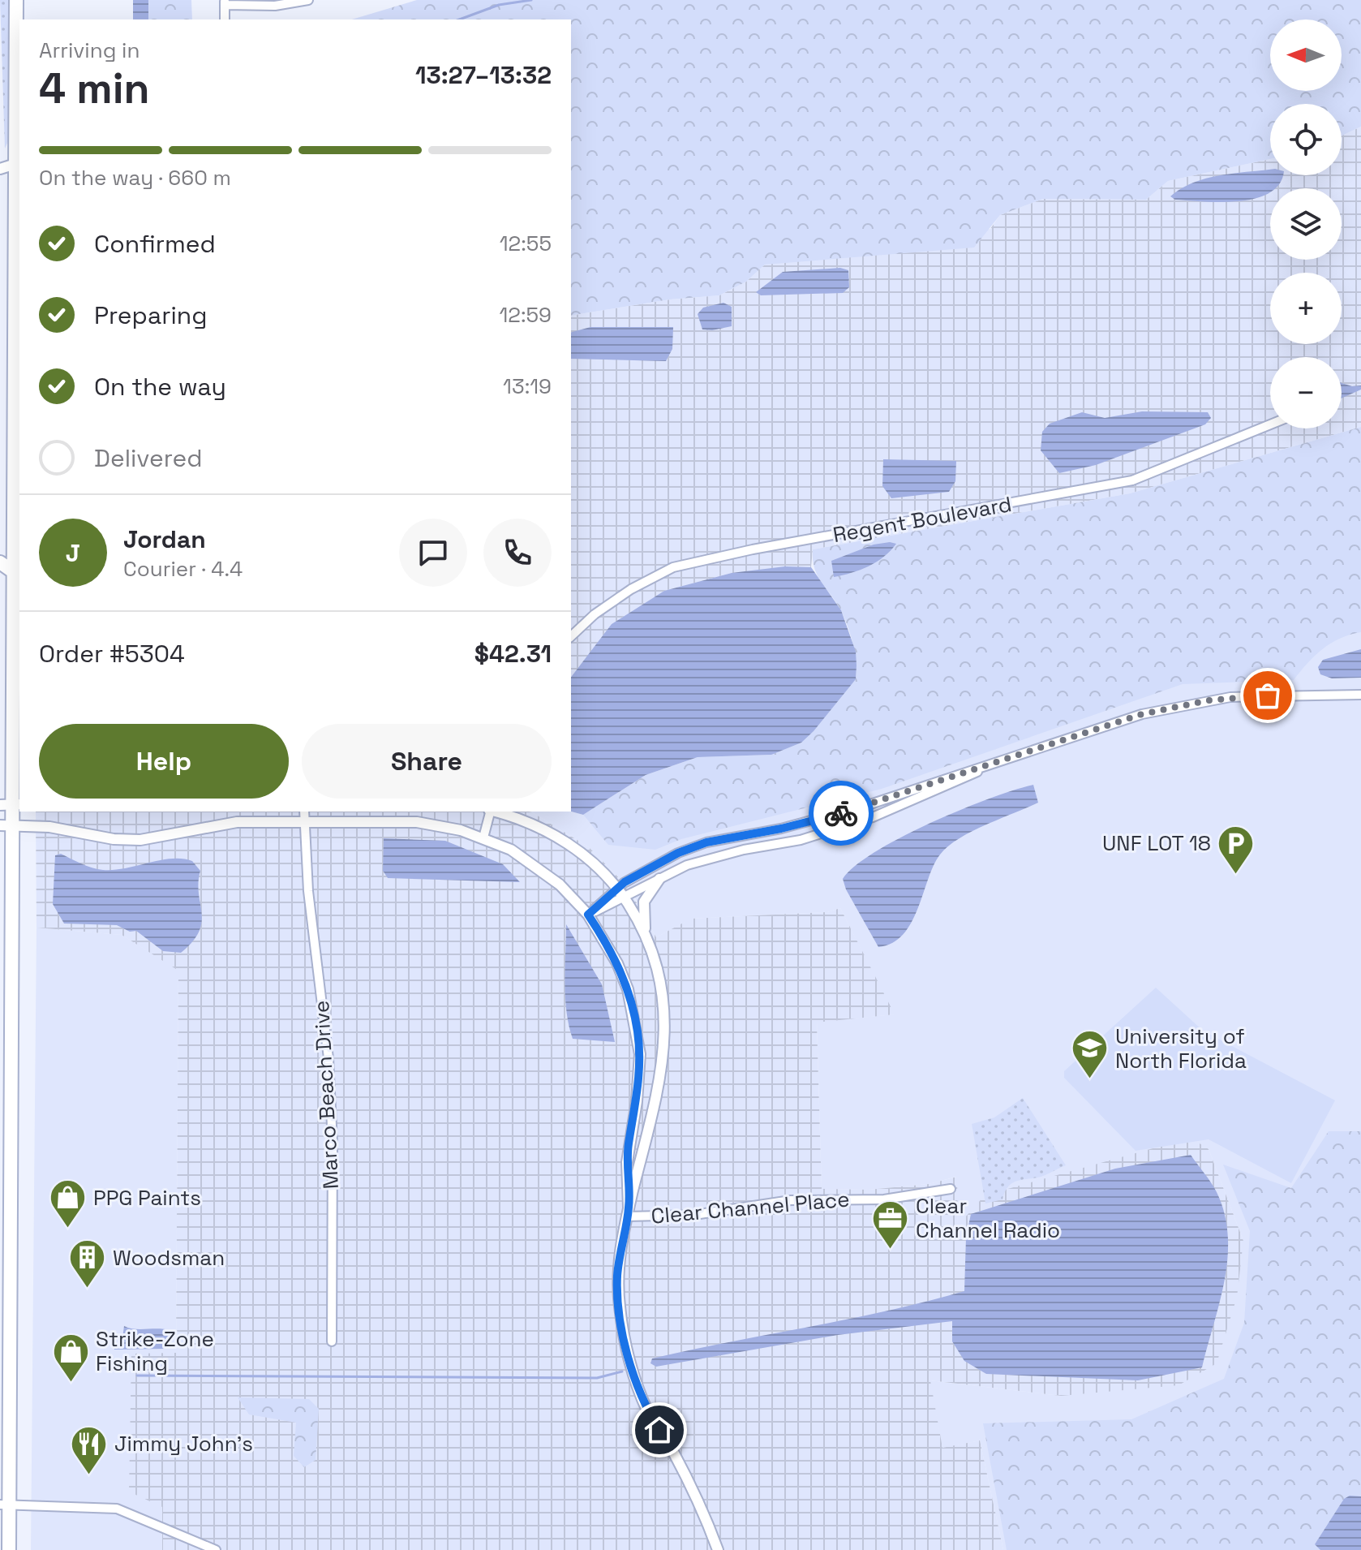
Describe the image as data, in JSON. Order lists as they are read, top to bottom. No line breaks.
{"streets":{"street":["Regent Boulevard","Marco Beach Drive","Clear Channel Place"]},"places":{"parking":["UNF LOT 18"],"school or university":["University of North Florida"],"shop":["PPG Paints","Strike-Zone Fishing"],"office":["Clear Channel Radio"],"building":["Woodsman"],"restaurant":["Jimmy John's"]},"north":"left","page":{"map_buttons":["+","−"],"heading":["4 min","Arriving in","13:27–13:32"],"panel":["Jordan","Courier · 4.4","Order #5304","$42.31"],"bar":"On the way · 660 m","list":[["Confirmed","12:55"],["Preparing","12:59"],["On the way","13:19"],"Delivered"],"round":"J","buttons":["Help","Share"]}}
